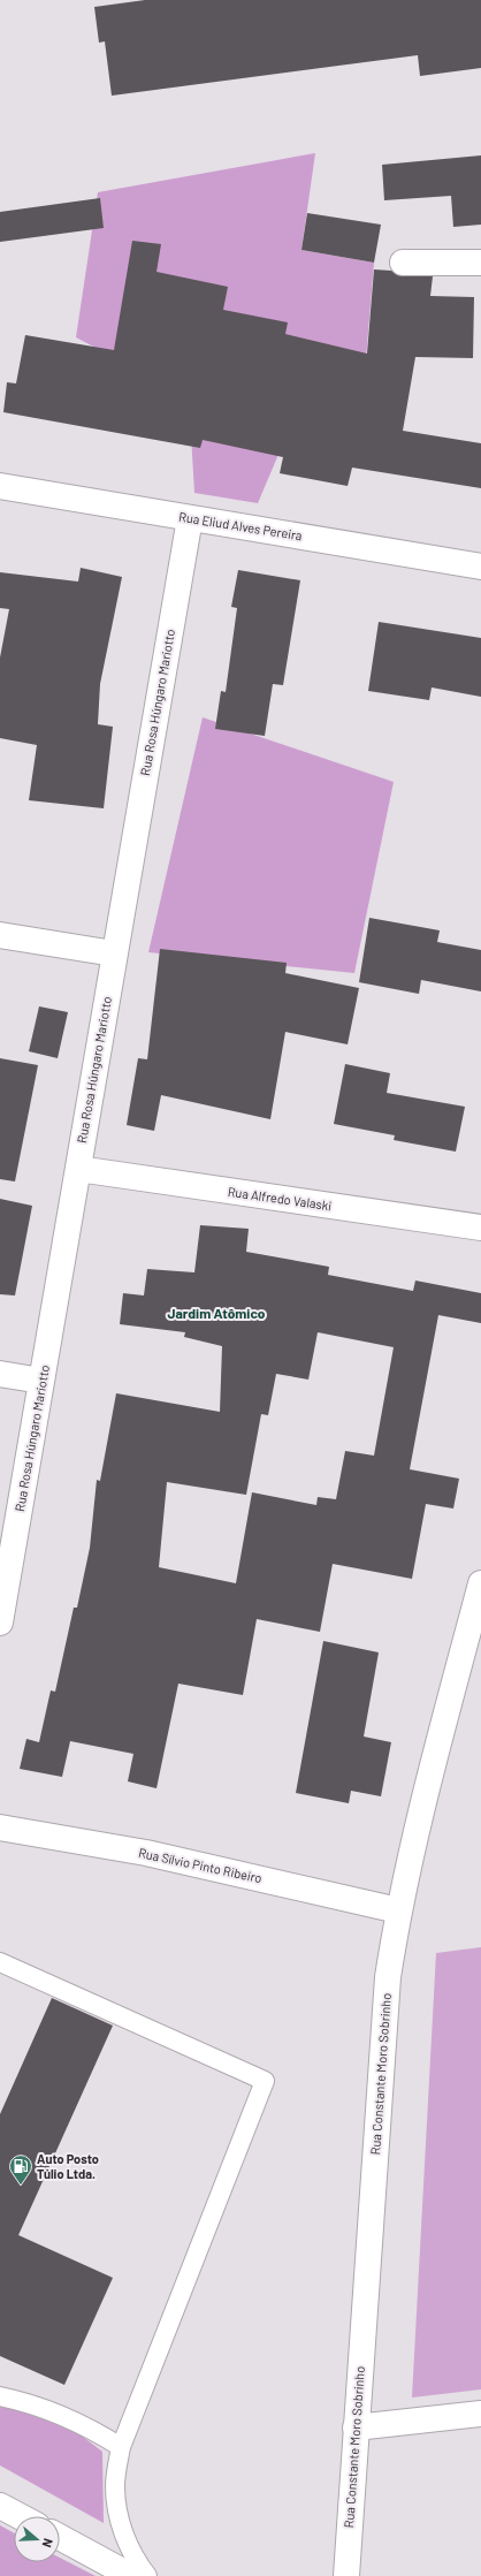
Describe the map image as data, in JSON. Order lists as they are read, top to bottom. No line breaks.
{"streets":{"street":["Rua Eliud Alves Pereira","Rua Rosa Húngaro Mariotto","Rua Alfredo Valaski","Rua Sílvio Pinto Ribeiro","Rua Constante Moro Sobrinho"]},"crossings":[["Rua Eliud Alves Pereira","Rua Rosa Húngaro Mariotto"],["Rua Rosa Húngaro Mariotto","Rua Alfredo Valaski"],["Rua Sílvio Pinto Ribeiro","Rua Constante Moro Sobrinho"]],"districts":["Jardim Atômico"],"places":{"fuel station":["Auto Posto Túlio Ltda."]},"north":"right"}
